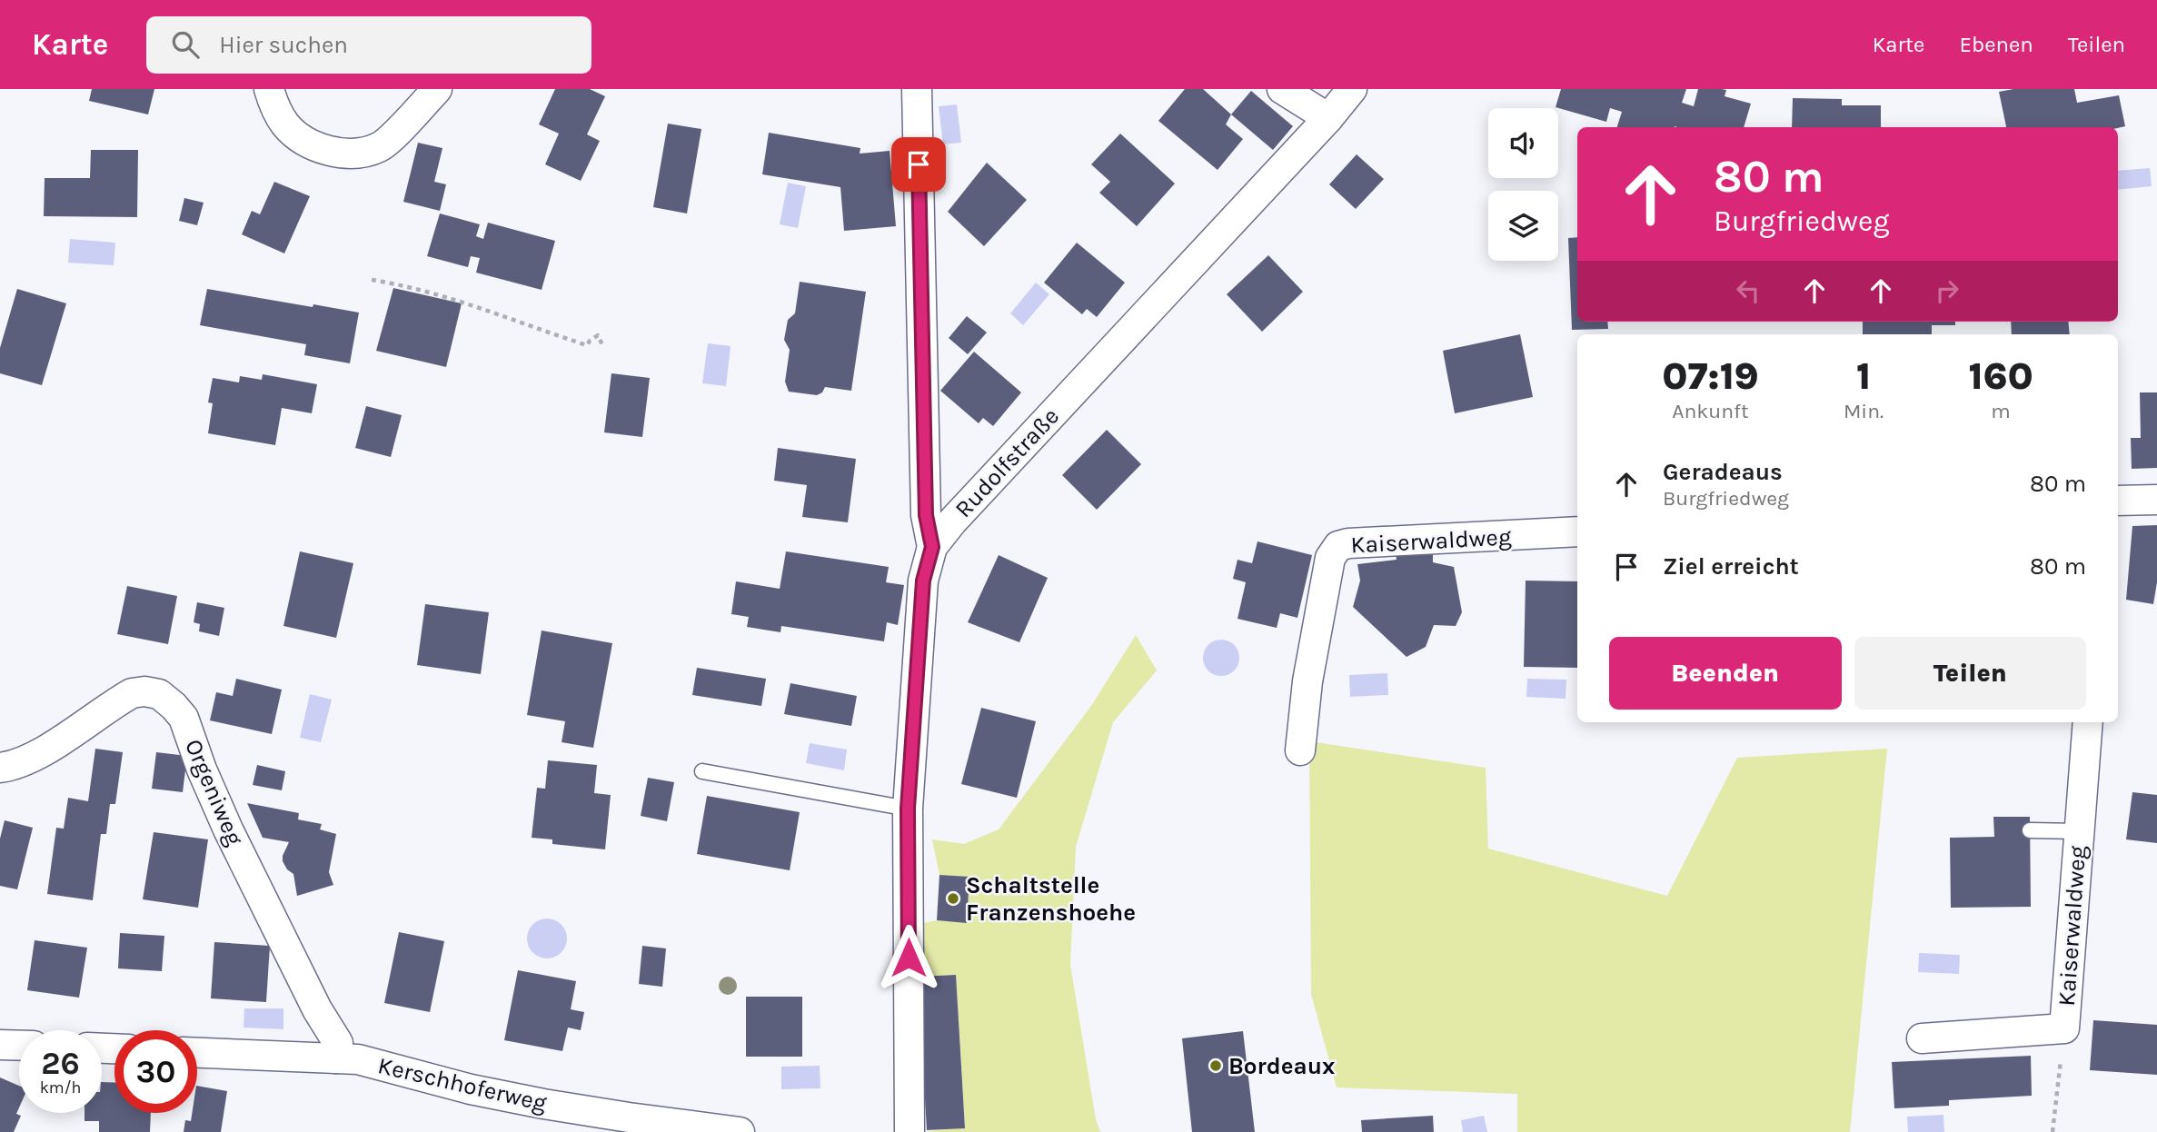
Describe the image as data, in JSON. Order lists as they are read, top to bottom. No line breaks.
{"streets":{"street":["Rudolfstraße","Kaiserwaldweg","Orgeniweg","Kerschhoferweg"]},"crossings":[["Orgeniweg","Kerschhoferweg"]],"places":["Schaltstelle Franzenshoehe","Bordeaux"],"page":{"header":"Karte","search":"Hier suchen","nav":["Karte","Ebenen","Teilen"],"turn":["80 m","Burgfriedweg"],"eta":["07:19","Ankunft","1","Min.","160","m"],"list":[{"name":"Geradeaus","note":"Burgfriedweg","value":"80 m"},{"name":"Ziel erreicht","value":"80 m"}],"buttons":["Beenden","Teilen"],"speed":"26 km/h","limit":"30"}}
